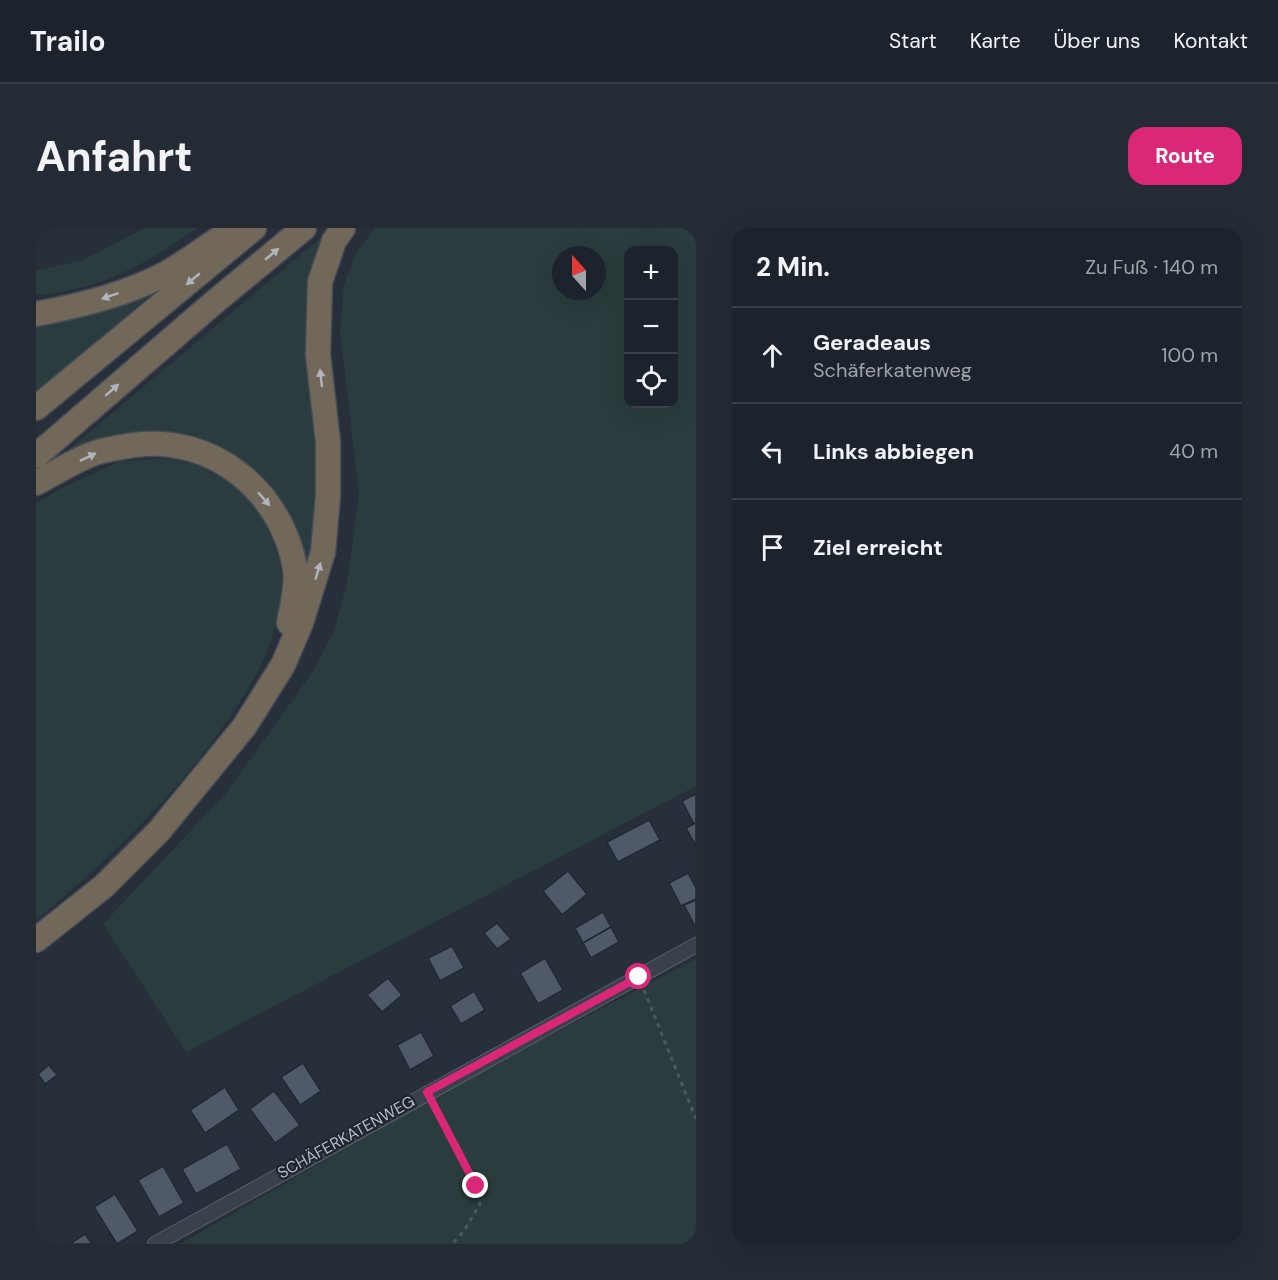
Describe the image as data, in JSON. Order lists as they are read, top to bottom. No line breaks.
{"streets":{"street":["SCHÄFERKATENWEG"]},"north":"top","page":{"header":"Trailo","nav":["Start","Karte","Über uns","Kontakt"],"buttons":"Route","title":"Anfahrt","heading":["2 Min.","Zu Fuß · 140 m"],"map_buttons":["+","−"],"list":[["Geradeaus","Schäferkatenweg","100 m"],["Links abbiegen","40 m"],"Ziel erreicht"]}}
